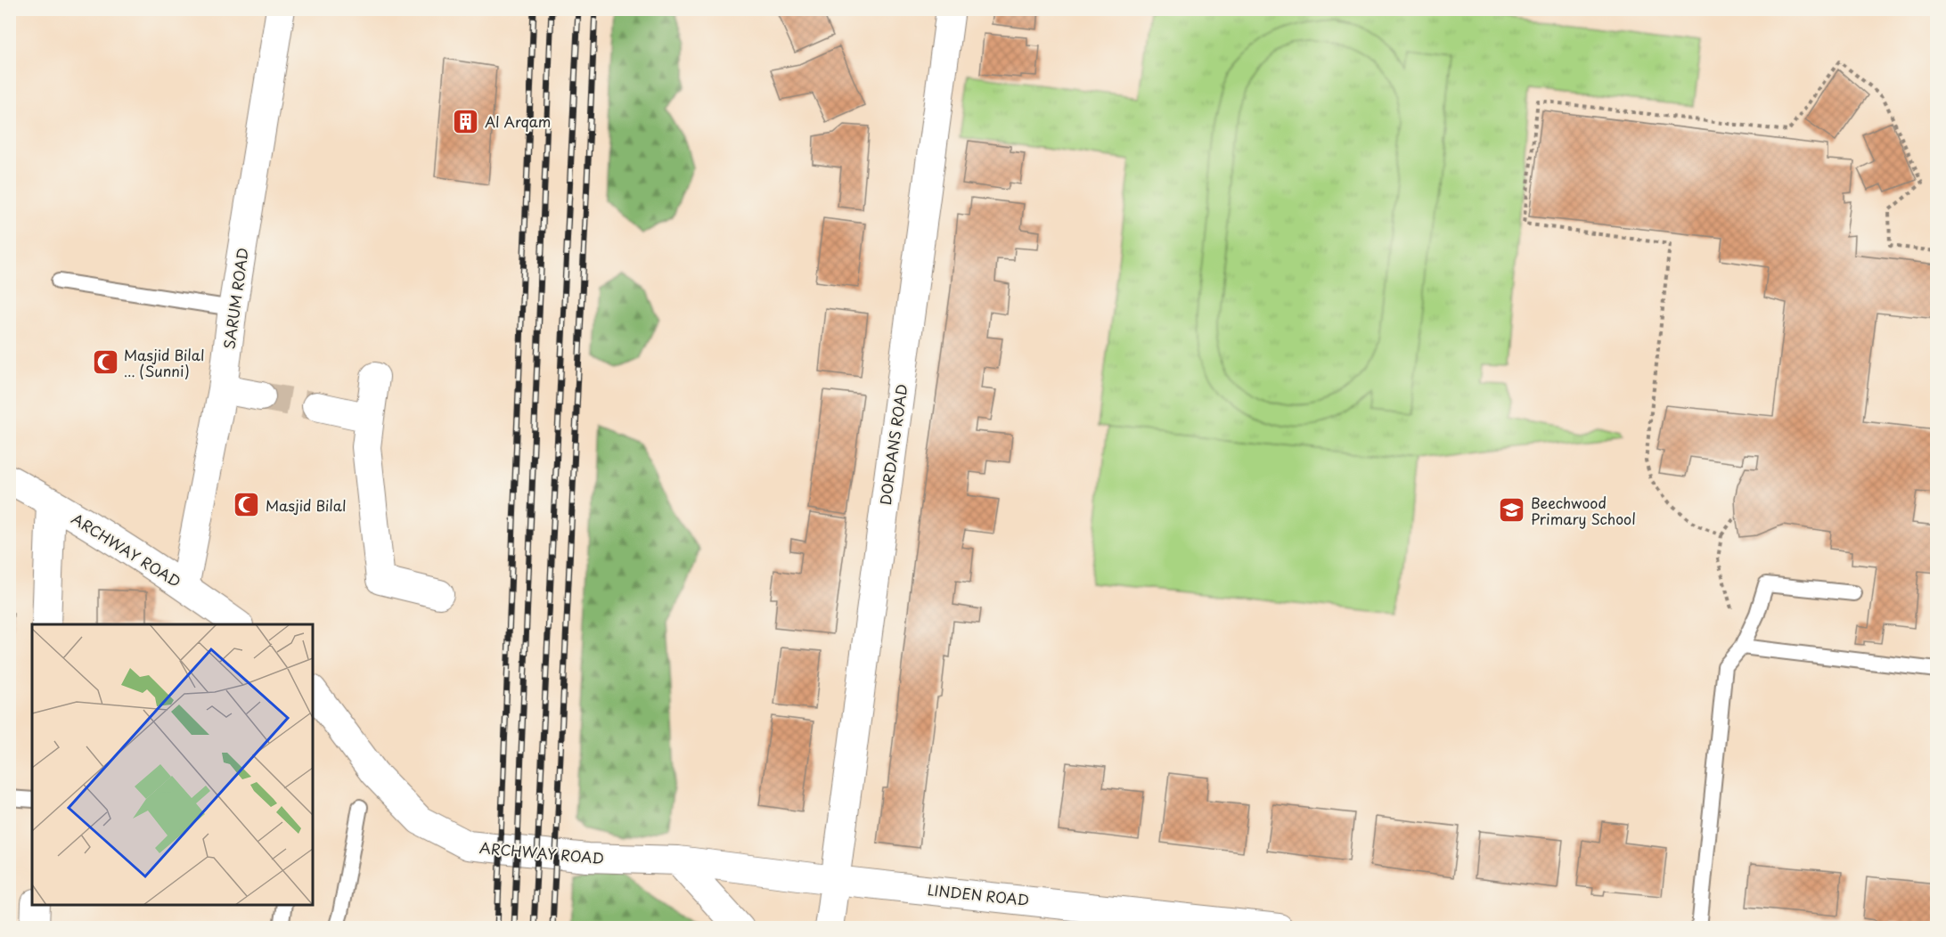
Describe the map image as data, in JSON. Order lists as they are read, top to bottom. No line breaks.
{"streets":{"street":["SARUM ROAD","DORDANS ROAD","ARCHWAY ROAD","LINDEN ROAD"]},"crossings":[["SARUM ROAD","ARCHWAY ROAD"],["DORDANS ROAD","LINDEN ROAD"],["ARCHWAY ROAD","LINDEN ROAD"]],"places":{"building":["Al Arqam"],"mosque":["Masjid Bilal ... (Sunni)","Masjid Bilal"],"school or university":["Beechwood Primary School"]}}
